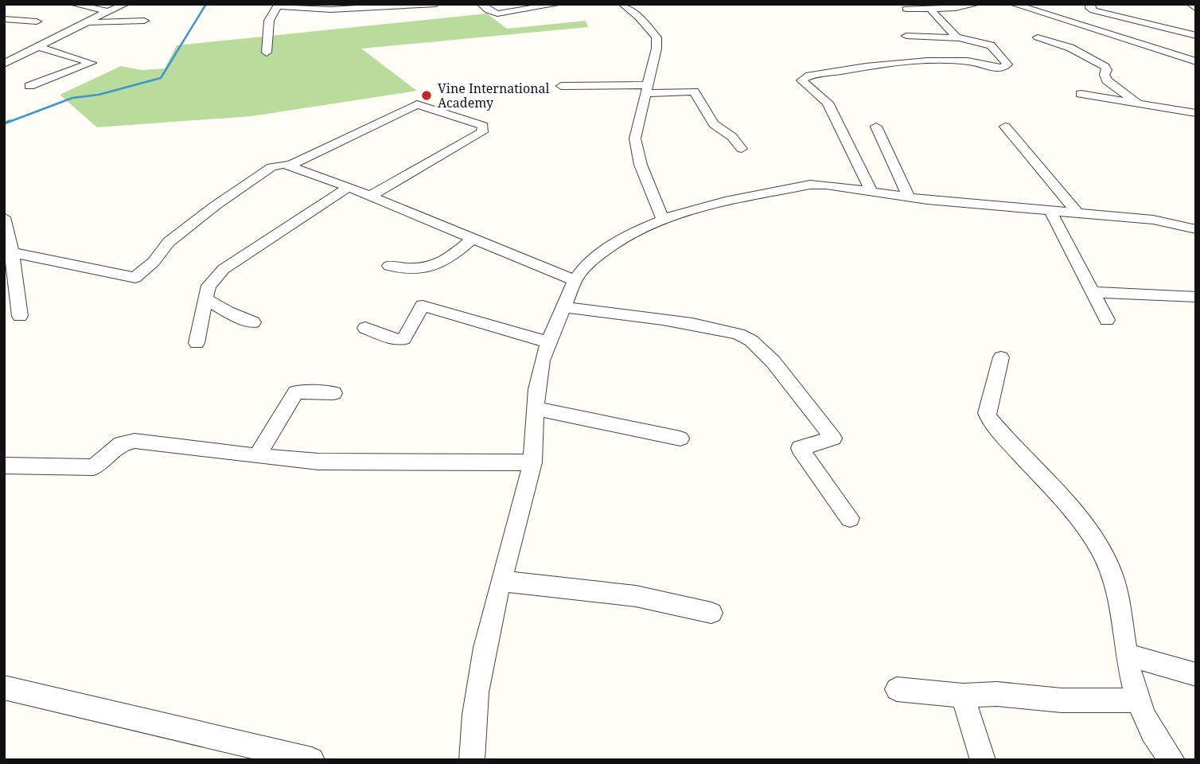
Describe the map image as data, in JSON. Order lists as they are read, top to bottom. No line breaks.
{"places":["Vine International Academy"]}
